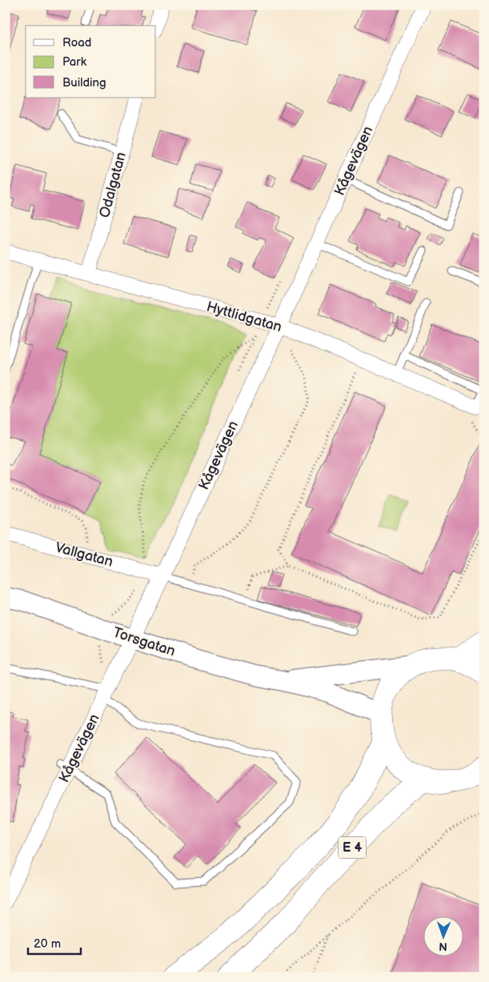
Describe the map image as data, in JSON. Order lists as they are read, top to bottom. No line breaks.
{"streets":{"highway":["E 4"],"main road":["Torsgatan"],"street":["Kågevägen","Odalgatan","Hyttlidgatan","Vallgatan"]},"crossings":[["Kågevägen","Hyttlidgatan"],["Kågevägen","Vallgatan"],["Kågevägen","Torsgatan"],["Odalgatan","Hyttlidgatan"]],"legend":["Road","Park","Building"],"scale_bar":"20 m","north":"bottom"}
